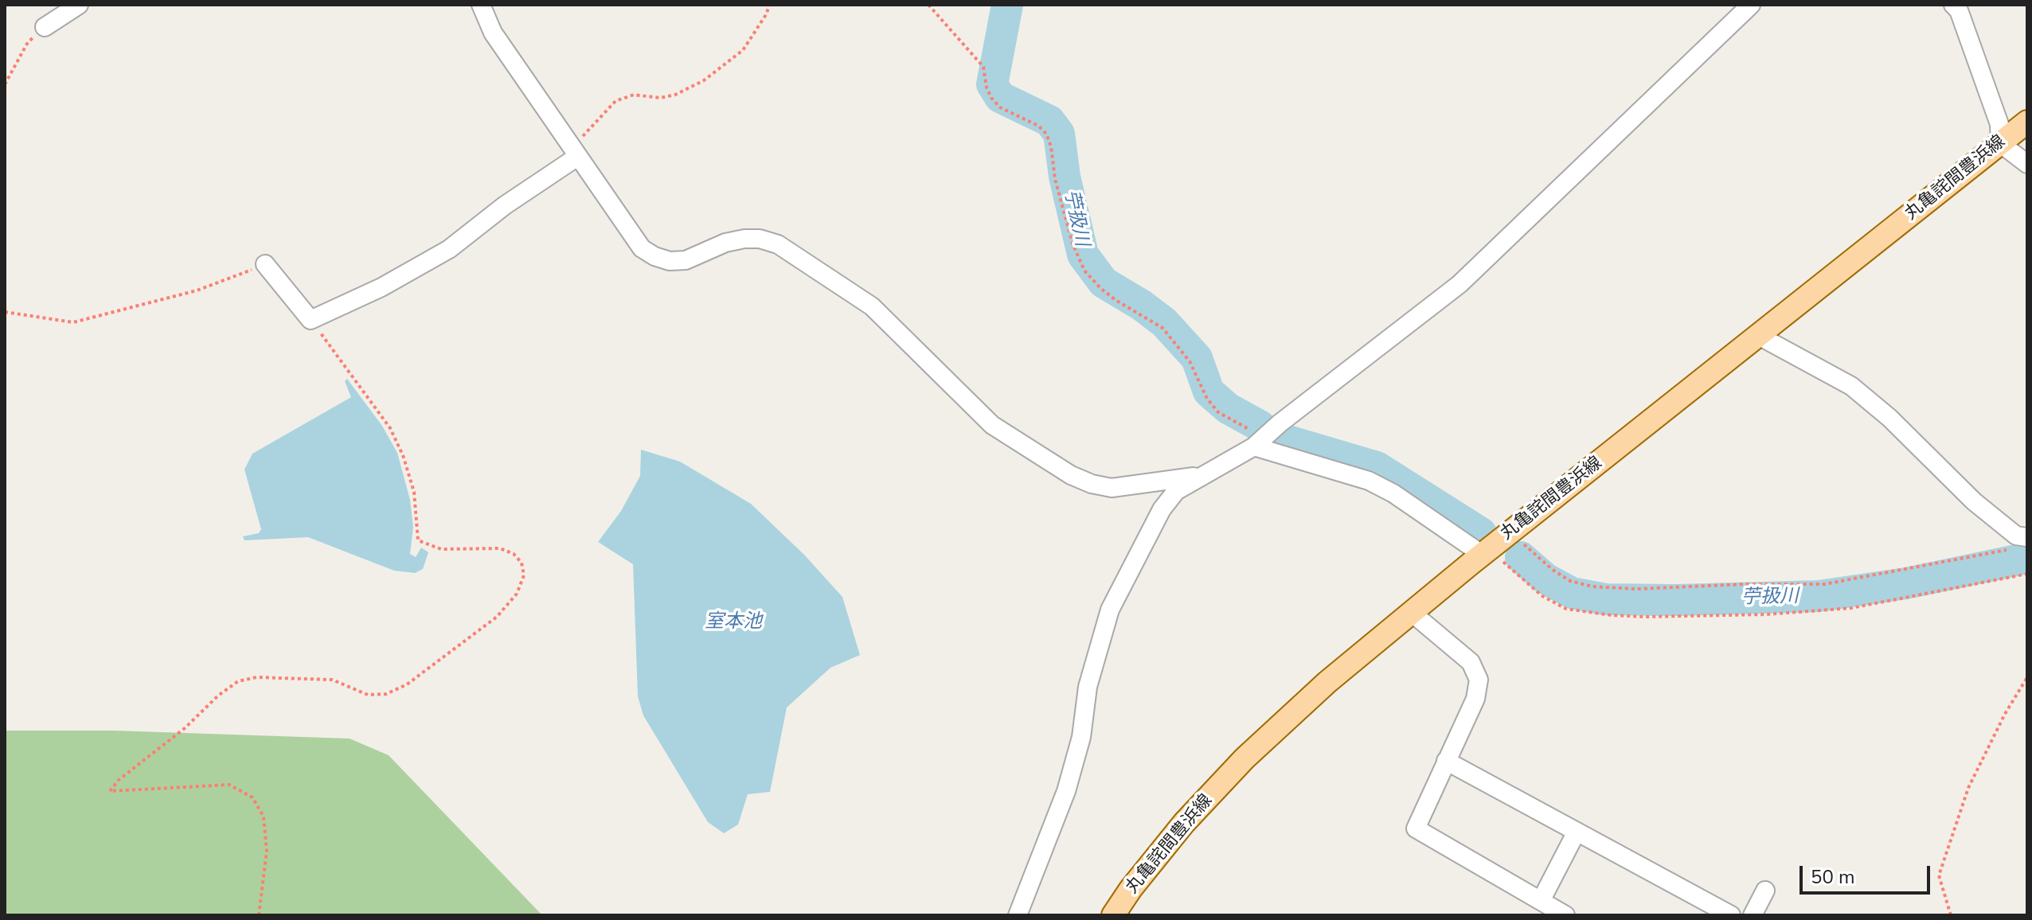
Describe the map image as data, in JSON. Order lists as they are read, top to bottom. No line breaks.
{"streets":{"main road":["丸亀詫間豊浜線"]},"water":["苧扱川","室本池"],"scale_bar":"50 m"}
